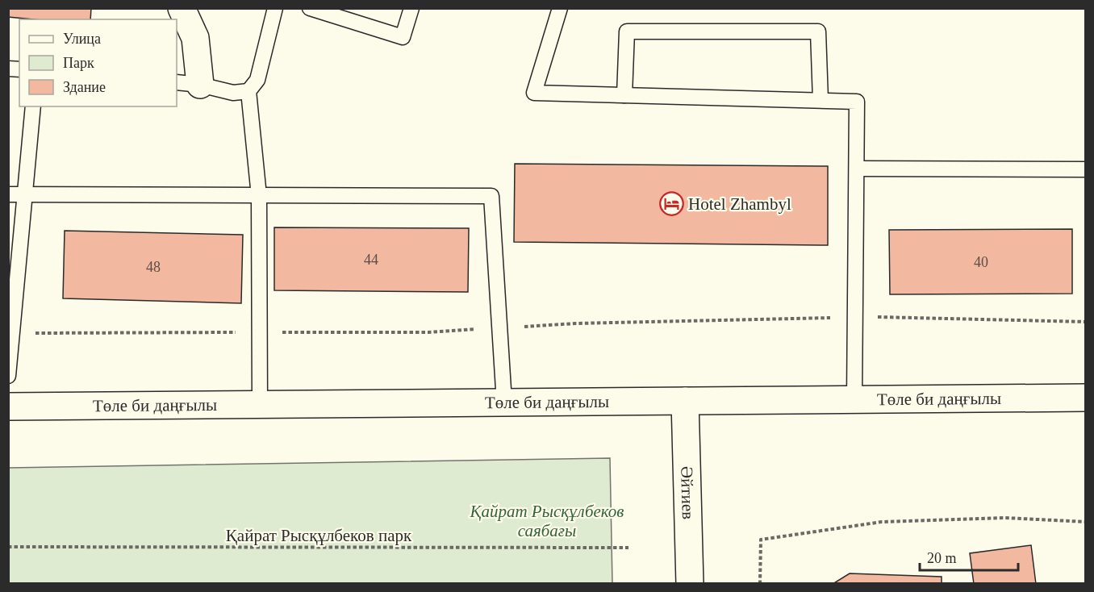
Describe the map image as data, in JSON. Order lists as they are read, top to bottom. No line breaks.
{"streets":{"main road":["Төле би даңғылы","Әйтиев"],"path":["Қайрат Рысқұлбеков парк"]},"crossings":[["Төле би даңғылы","Әйтиев"]],"parks":["Қайрат Рысқұлбеков саябағы"],"places":{"hotel":["Hotel Zhambyl"]},"house_numbers":["44","40","48"],"legend":["Улица","Парк","Здание"],"scale_bar":"20 m"}
